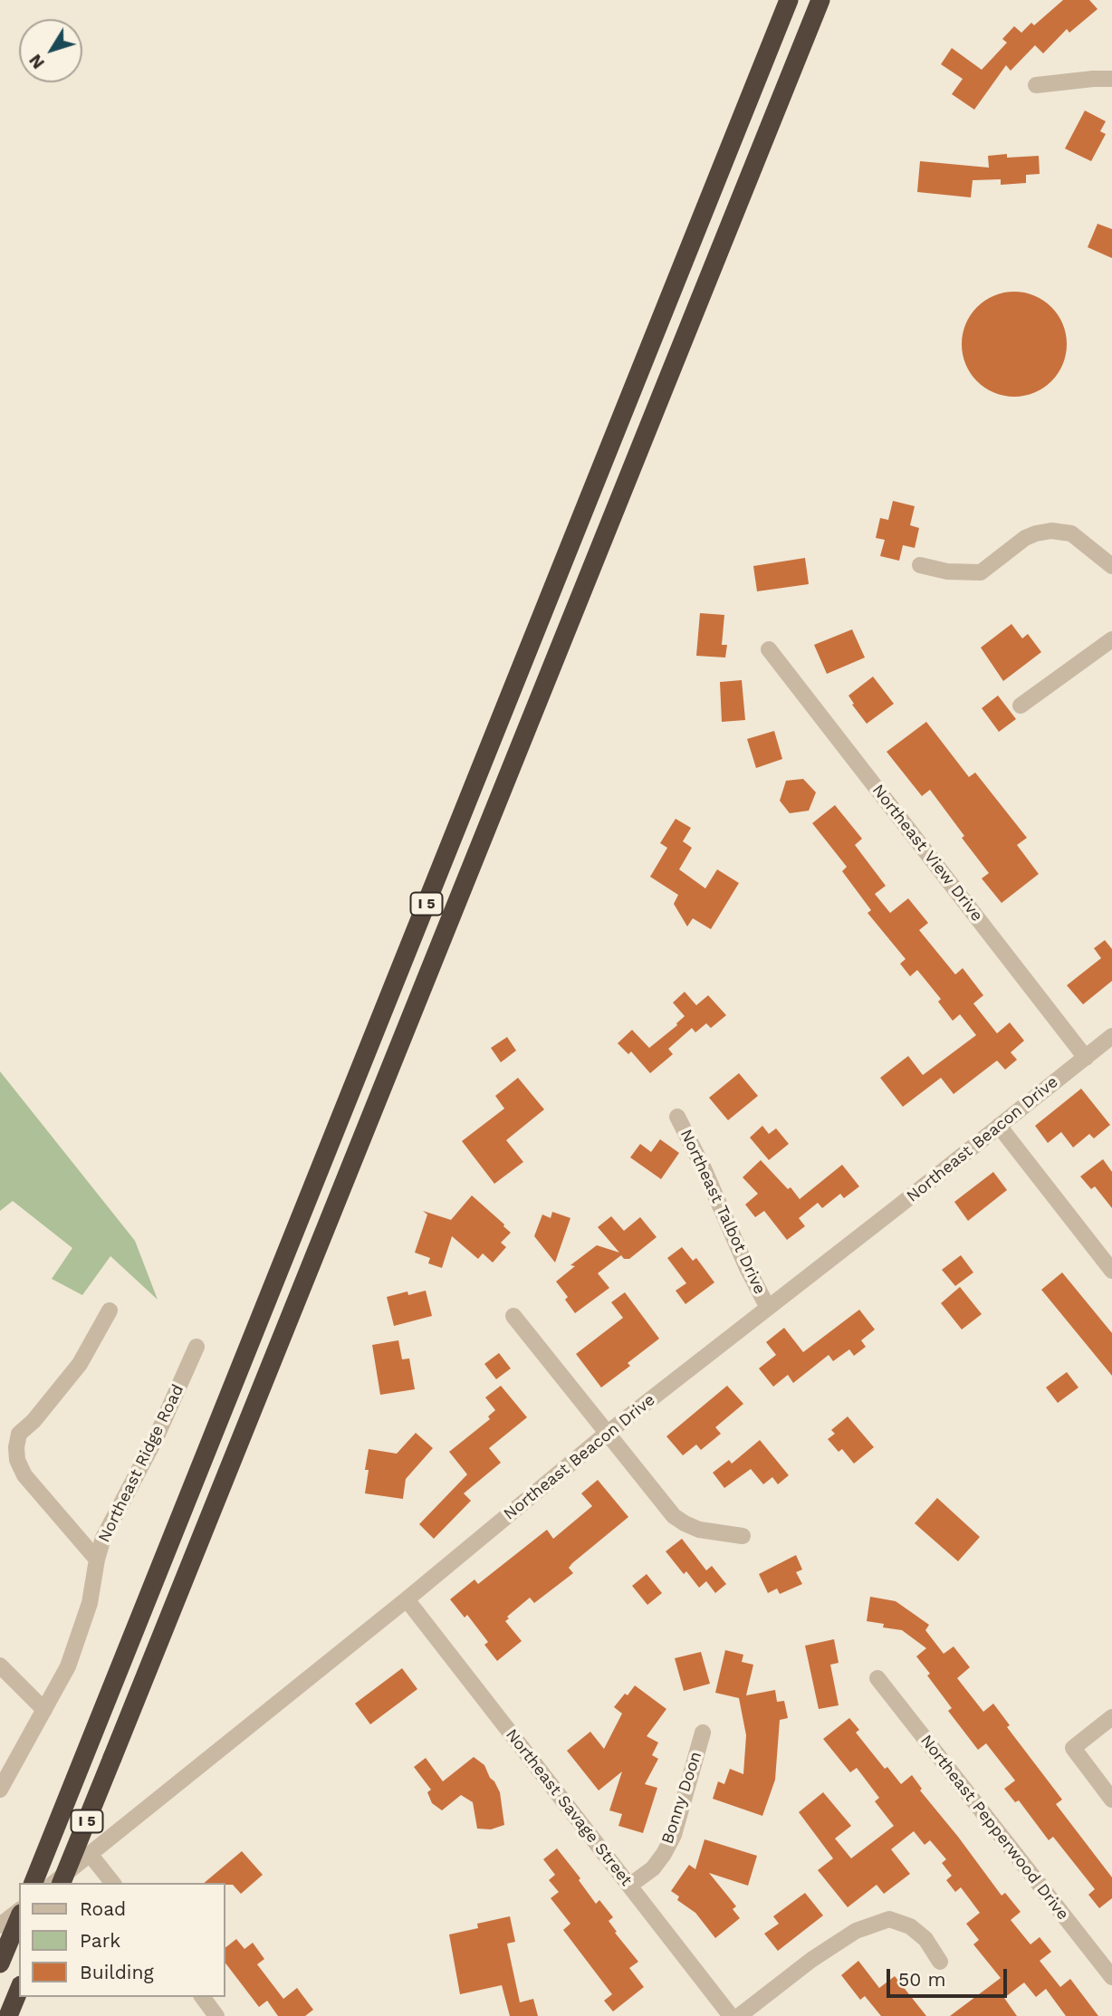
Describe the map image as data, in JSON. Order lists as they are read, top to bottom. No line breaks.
{"streets":{"highway":["I 5"],"street":["Northeast View Drive","Northeast Beacon Drive","Northeast Talbot Drive","Northeast Ridge Road","Bonny Doon","Northeast Savage Street","Northeast Pepperwood Drive"]},"crossings":[["Northeast View Drive","Northeast Beacon Drive"],["Northeast Beacon Drive","Northeast Talbot Drive"],["Northeast Beacon Drive","Northeast Savage Street"],["Bonny Doon","Northeast Savage Street"]],"legend":["Road","Park","Building"],"scale_bar":"50 m","north":"bottom left"}
